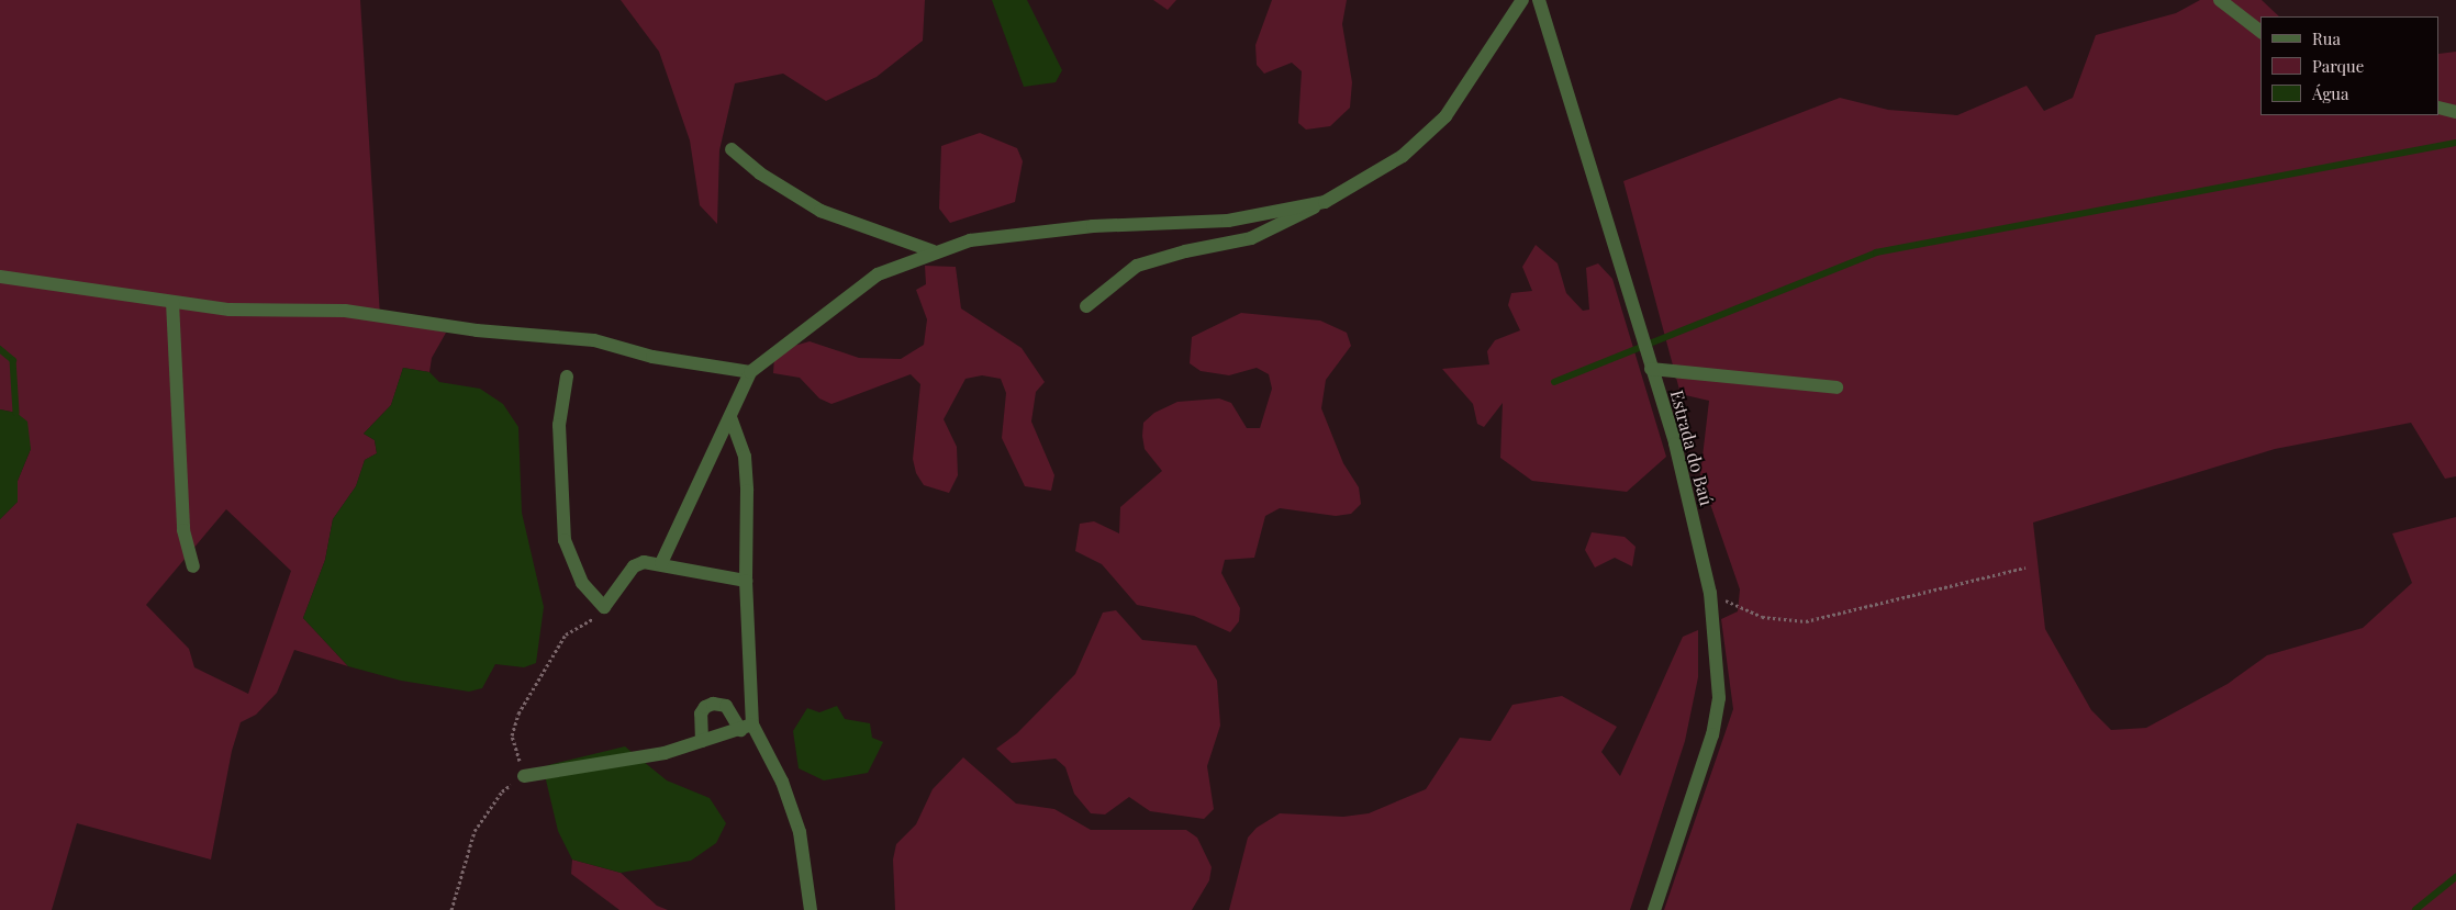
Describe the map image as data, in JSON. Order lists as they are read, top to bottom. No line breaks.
{"streets":{"street":["Estrada do Baú"]},"legend":["Rua","Parque","Água"]}
